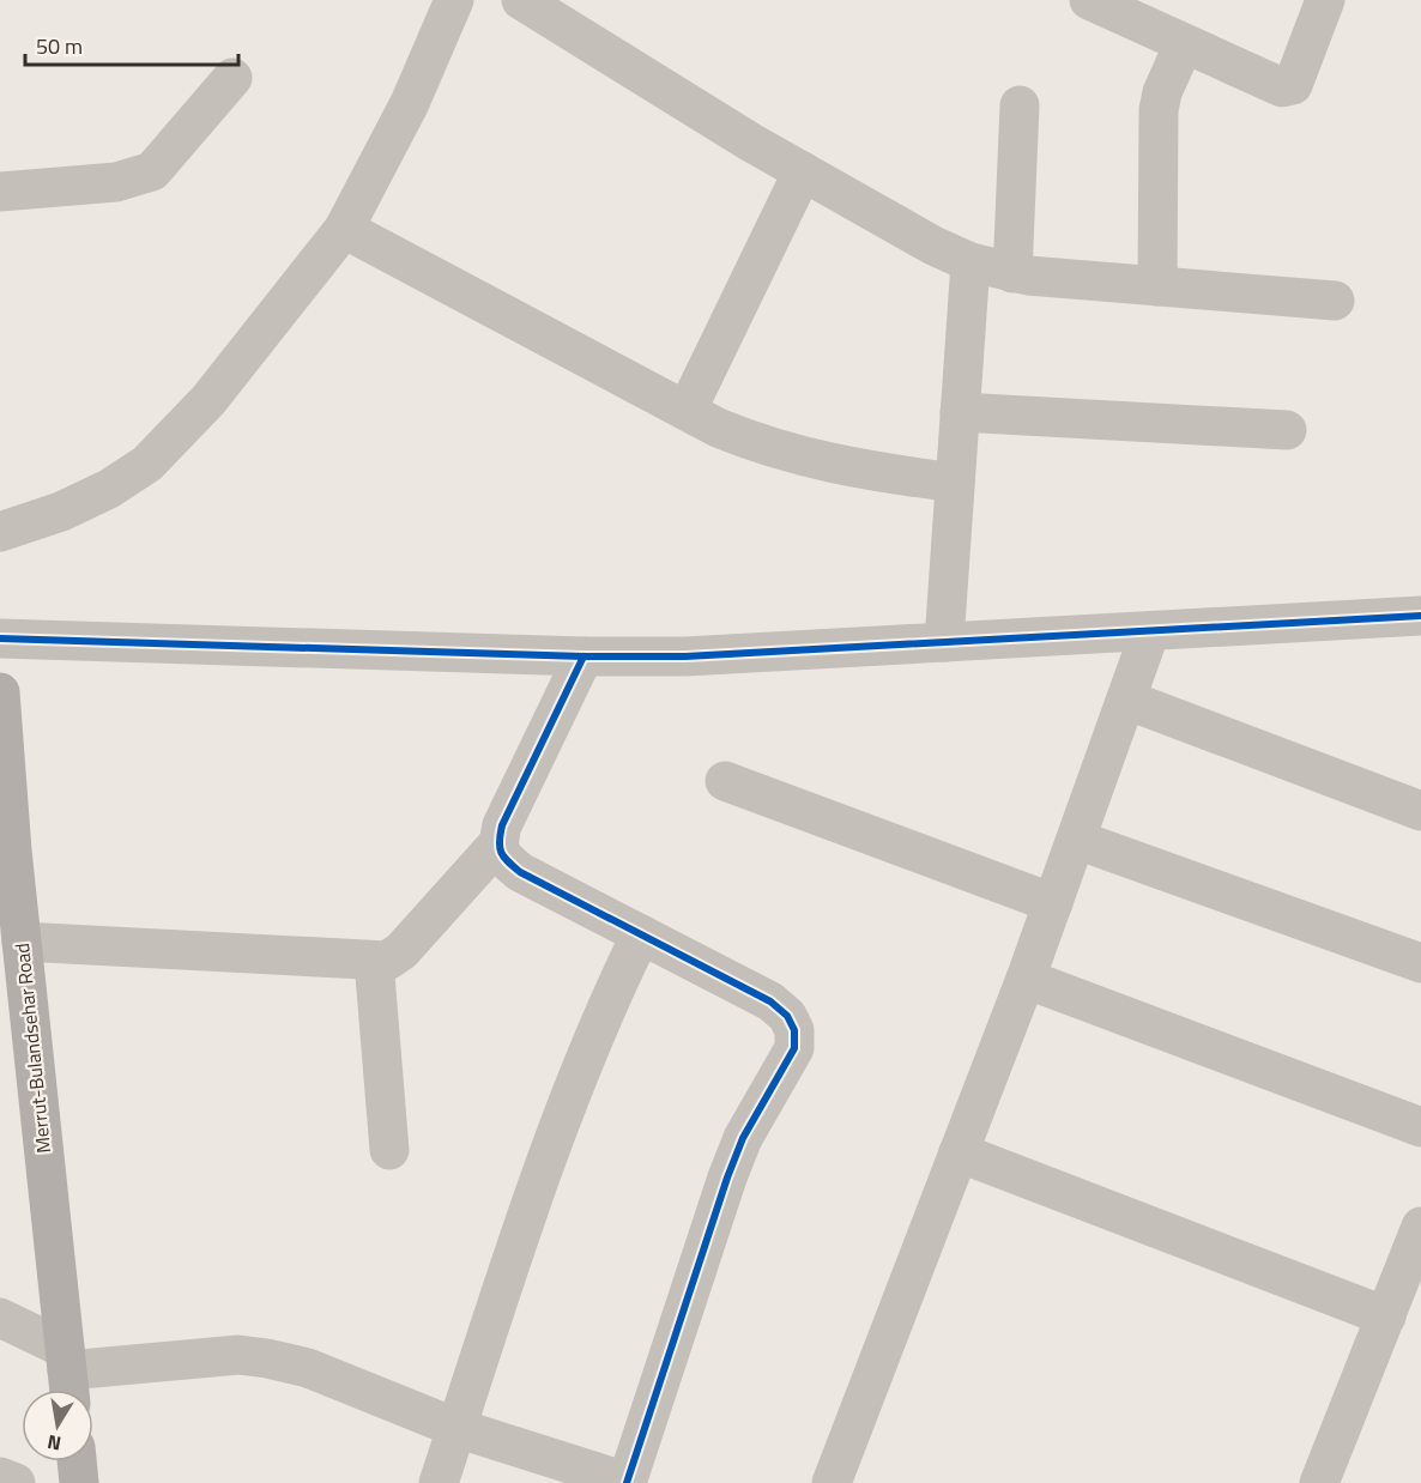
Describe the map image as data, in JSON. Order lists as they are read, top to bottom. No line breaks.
{"streets":{"main road":["Merrut-Bulandsehar Road"]},"scale_bar":"50 m","north":"bottom"}
